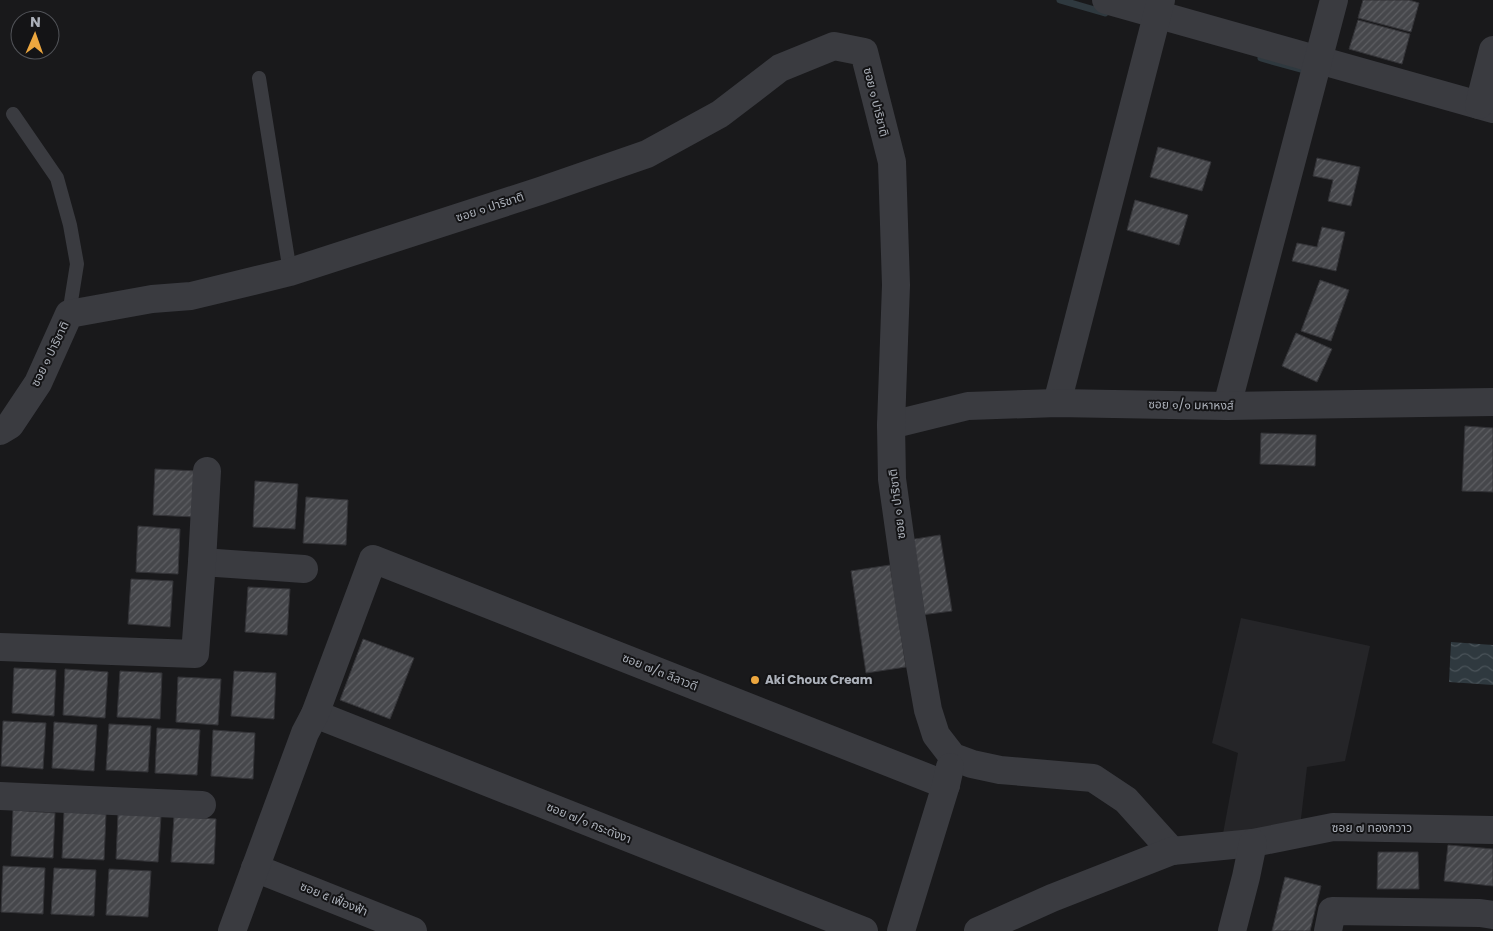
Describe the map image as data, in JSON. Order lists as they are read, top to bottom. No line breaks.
{"streets":{"street":["ซอย ๑ ปาริชาติ","ซอย ๑/๑ มหาหงส์","ซอย ๗/๓ ลีลาวดี","ซอย ๗/๑ กระดังงา","ซอย ๗ ทองกวาว","ซอย ๕ เฟื่องฟ้า"]},"crossings":[["ซอย ๑ ปาริชาติ","ซอย ๑/๑ มหาหงส์"],["ซอย ๗/๓ ลีลาวดี","ซอย ๗/๑ กระดังงา"]],"places":["Aki Choux Cream"],"north":"top"}
